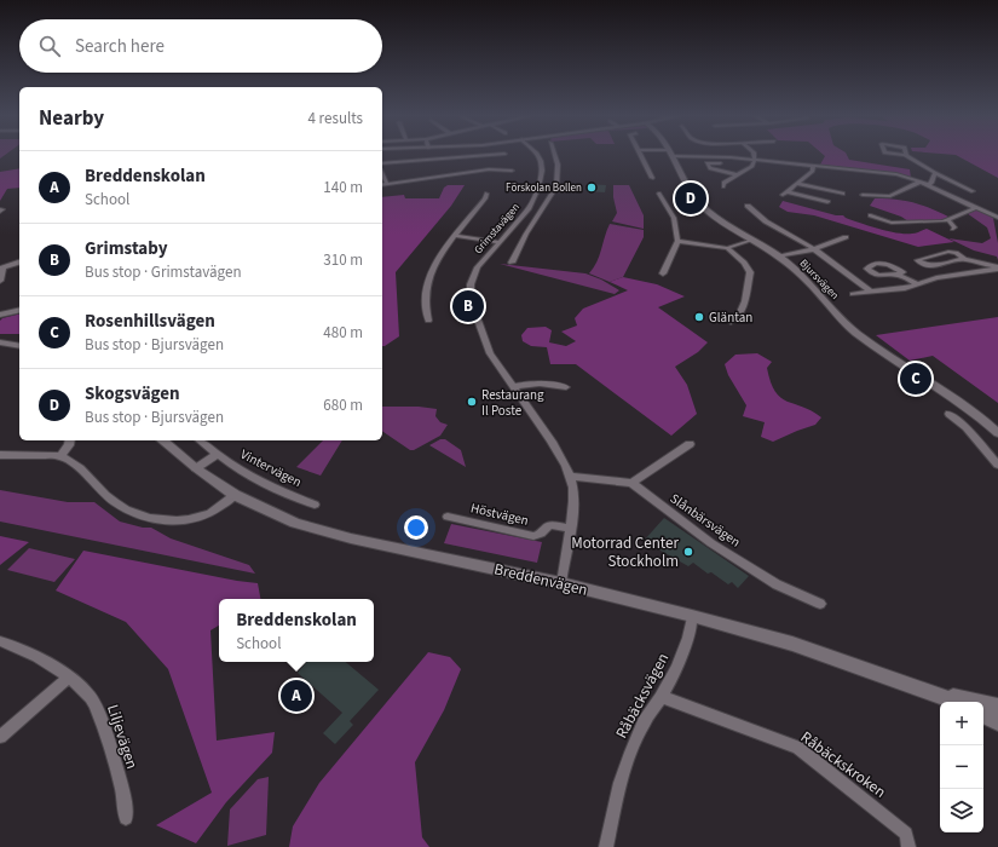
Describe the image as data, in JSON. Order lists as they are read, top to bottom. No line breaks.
{"streets":{"street":["Grimstavägen","Bjursvägen","Vintervägen","Höstvägen","Slånbärsvägen","Breddenvägen","Råbäcksvägen","Liljevägen","Råbäckskroken"]},"crossings":[["Grimstavägen","Höstvägen"],["Grimstavägen","Breddenvägen"],["Breddenvägen","Råbäcksvägen"],["Råbäcksvägen","Råbäckskroken"]],"places":["Förskolan Bollen","Gläntan","Restaurang Il Poste","Motorrad Center Stockholm"],"page":{"search":"Search here","heading":["Nearby","4 results"],"list":[{"mark":"A","name":"Breddenskolan","note":"School","value":"140 m"},{"mark":"B","name":"Grimstaby","note":"Bus stop · Grimstavägen","value":"310 m"},{"mark":"C","name":"Rosenhillsvägen","note":"Bus stop · Bjursvägen","value":"480 m"},{"mark":"D","name":"Skogsvägen","note":"Bus stop · Bjursvägen","value":"680 m"}],"pins":["D","B","C","A"],"popup":["Breddenskolan","School"],"map_buttons":["+","−"]}}
